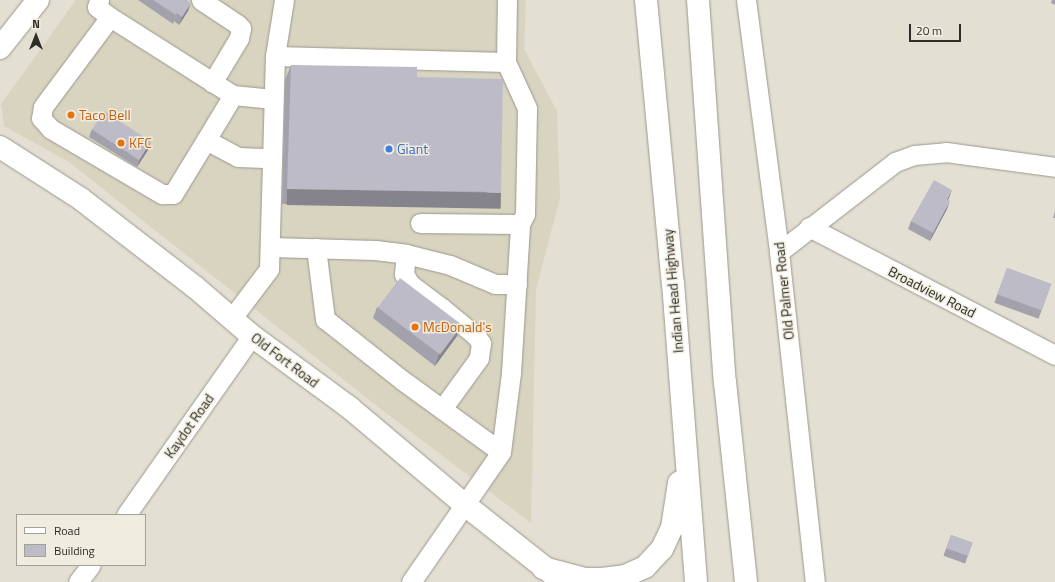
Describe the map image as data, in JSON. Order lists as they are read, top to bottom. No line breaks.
{"streets":{"main road":["Indian Head Highway","Old Fort Road"],"street":["Old Palmer Road","Broadview Road","Kaydot Road"]},"crossings":[["Old Fort Road","Kaydot Road"]],"places":["Taco Bell","KFC","Giant","McDonald's"],"legend":["Road","Building"],"scale_bar":"20 m","north":"top"}
